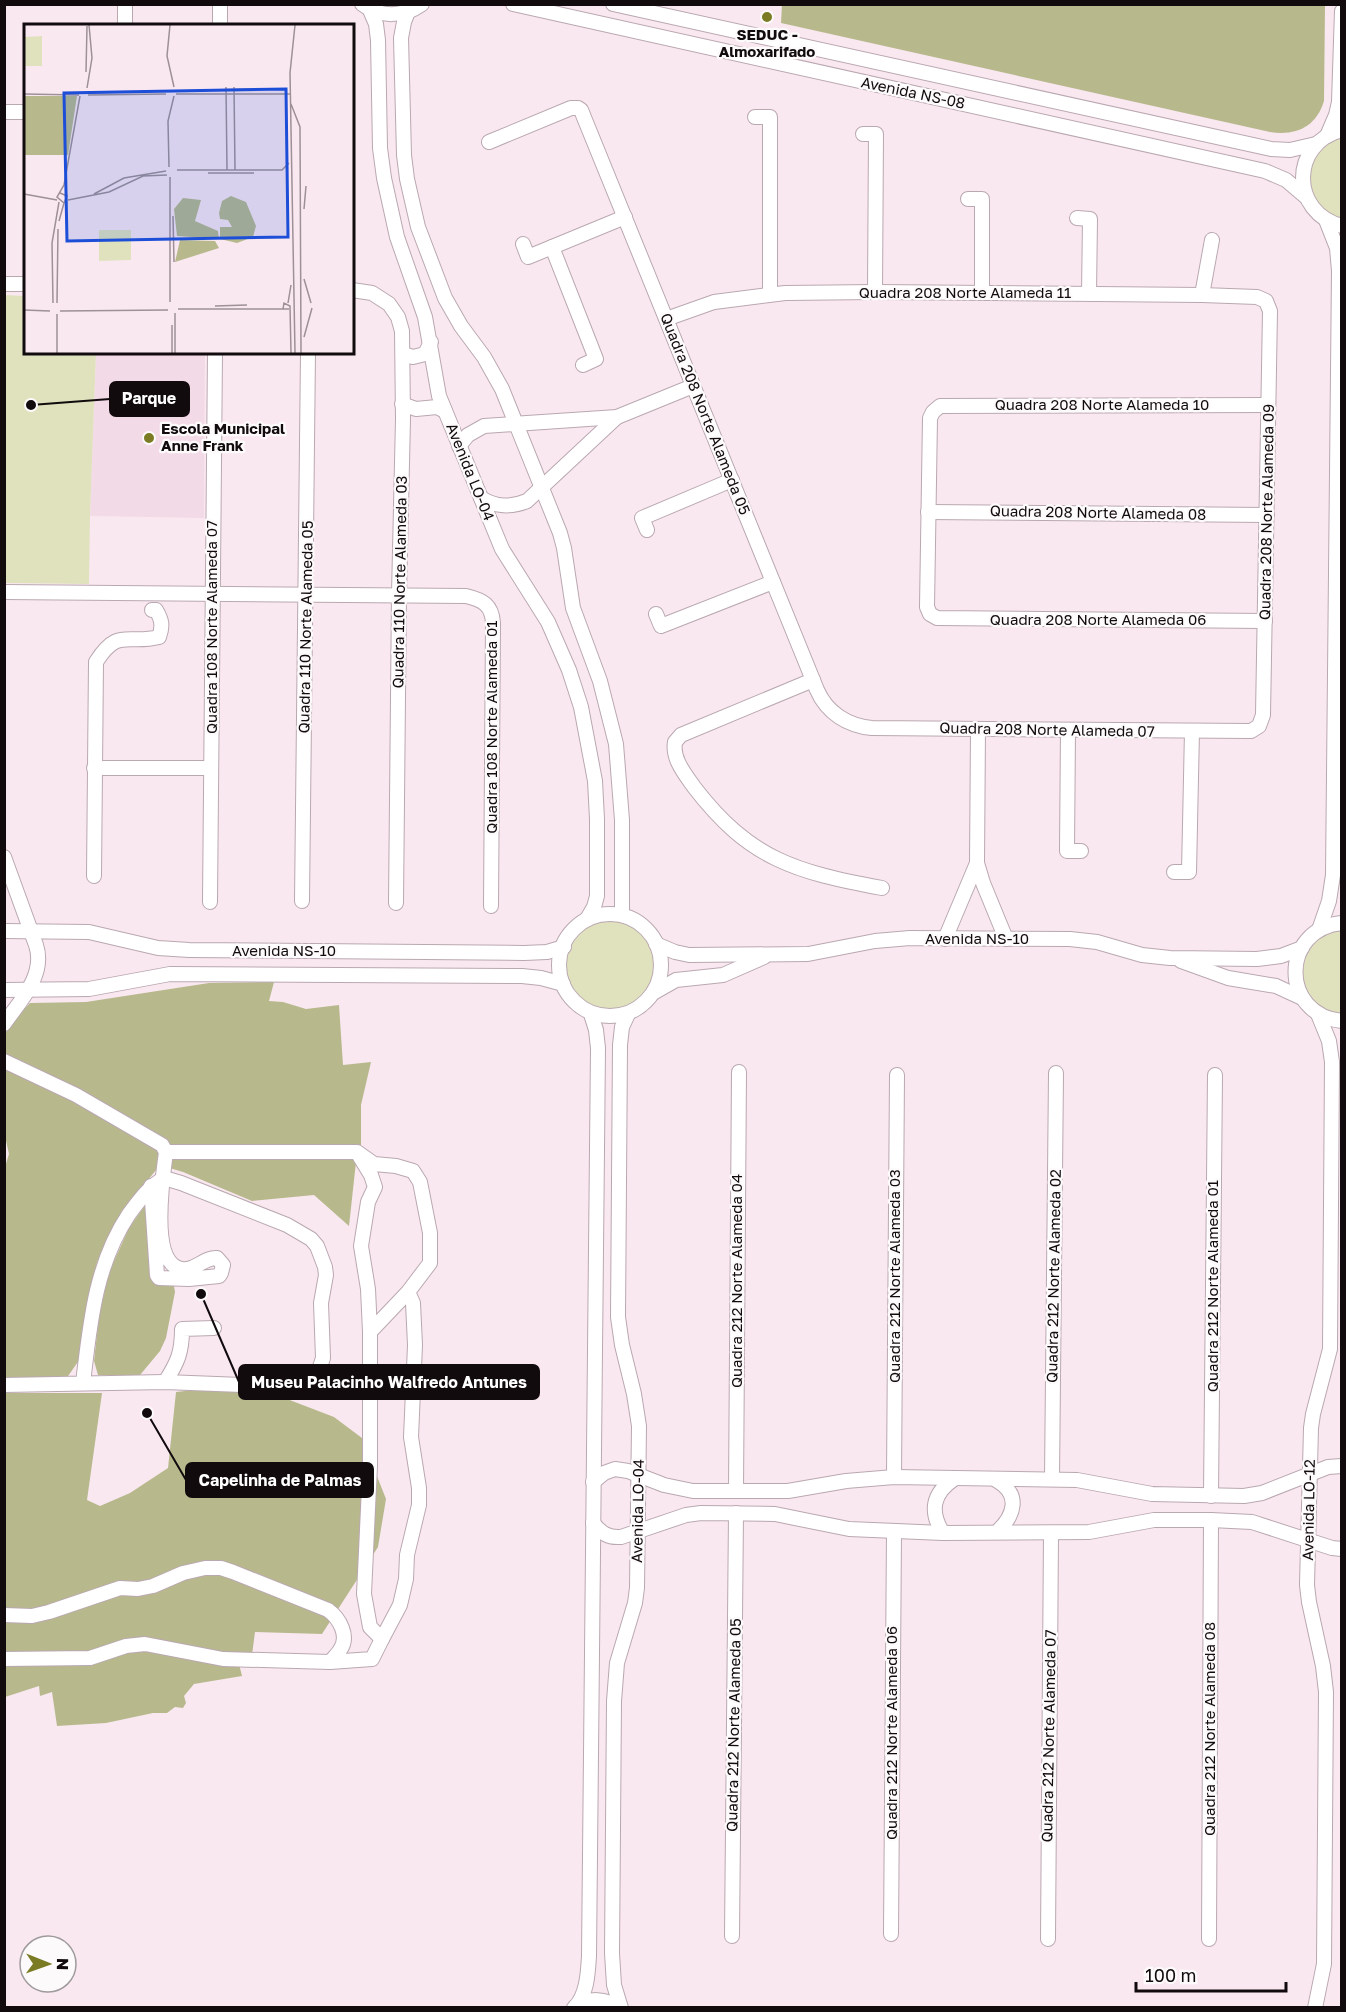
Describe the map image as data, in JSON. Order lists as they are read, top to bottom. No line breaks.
{"streets":{"street":["Avenida NS-08","Quadra 208 Norte Alameda 11","Quadra 208 Norte Alameda 10","Quadra 208 Norte Alameda 05","Avenida LO-04","Quadra 208 Norte Alameda 09","Quadra 208 Norte Alameda 08","Quadra 110 Norte Alameda 03","Quadra 208 Norte Alameda 06","Quadra 108 Norte Alameda 07","Quadra 110 Norte Alameda 05","Quadra 108 Norte Alameda 01","Quadra 208 Norte Alameda 07","Avenida NS-10","Quadra 212 Norte Alameda 03","Quadra 212 Norte Alameda 02","Quadra 212 Norte Alameda 04","Quadra 212 Norte Alameda 01","Avenida LO-12","Quadra 212 Norte Alameda 05","Quadra 212 Norte Alameda 08","Quadra 212 Norte Alameda 06","Quadra 212 Norte Alameda 07"]},"crossings":[["Quadra 208 Norte Alameda 11","Quadra 208 Norte Alameda 05"],["Quadra 208 Norte Alameda 11","Quadra 208 Norte Alameda 09"],["Quadra 208 Norte Alameda 10","Quadra 208 Norte Alameda 09"],["Quadra 208 Norte Alameda 10","Quadra 208 Norte Alameda 08"],["Quadra 208 Norte Alameda 10","Quadra 208 Norte Alameda 06"],["Quadra 208 Norte Alameda 05","Quadra 208 Norte Alameda 07"],["Avenida LO-04","Avenida NS-10"],["Quadra 208 Norte Alameda 09","Quadra 208 Norte Alameda 08"],["Quadra 208 Norte Alameda 09","Quadra 208 Norte Alameda 06"],["Quadra 208 Norte Alameda 09","Quadra 208 Norte Alameda 07"],["Quadra 208 Norte Alameda 08","Quadra 208 Norte Alameda 06"],["Quadra 110 Norte Alameda 03","Quadra 108 Norte Alameda 01"],["Quadra 108 Norte Alameda 07","Quadra 108 Norte Alameda 01"],["Quadra 110 Norte Alameda 05","Quadra 108 Norte Alameda 01"],["Avenida NS-10","Avenida LO-12"]],"places":["SEDUC - Almoxarifado","Parque","Escola Municipal Anne Frank","Museu Palacinho Walfredo Antunes","Capelinha de Palmas"],"scale_bar":"100 m","north":"right"}
